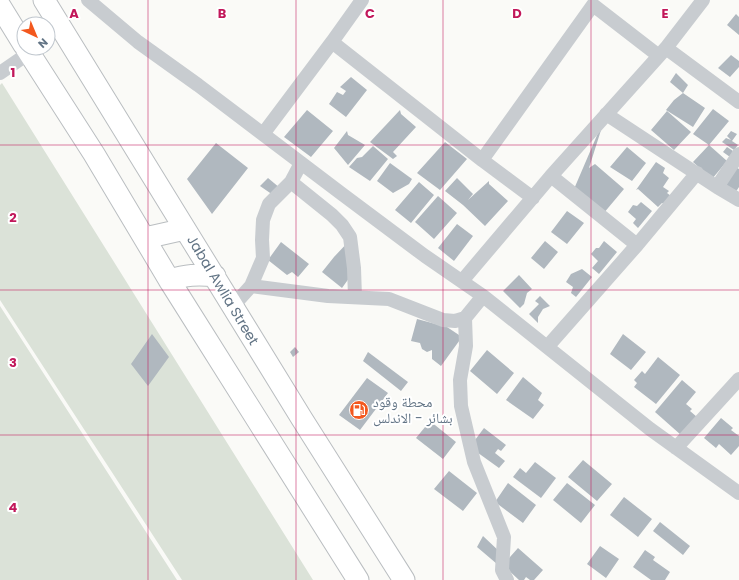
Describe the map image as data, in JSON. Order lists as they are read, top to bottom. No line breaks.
{"streets":{"highway":["Jabal Awlia Street"]},"places":{"fuel station":["محطة وقود بشائر - الاندلس"]},"north":"bottom right","grid":{"columns":["A","B","C","D","E"],"rows":["1","2","3","4"]}}
